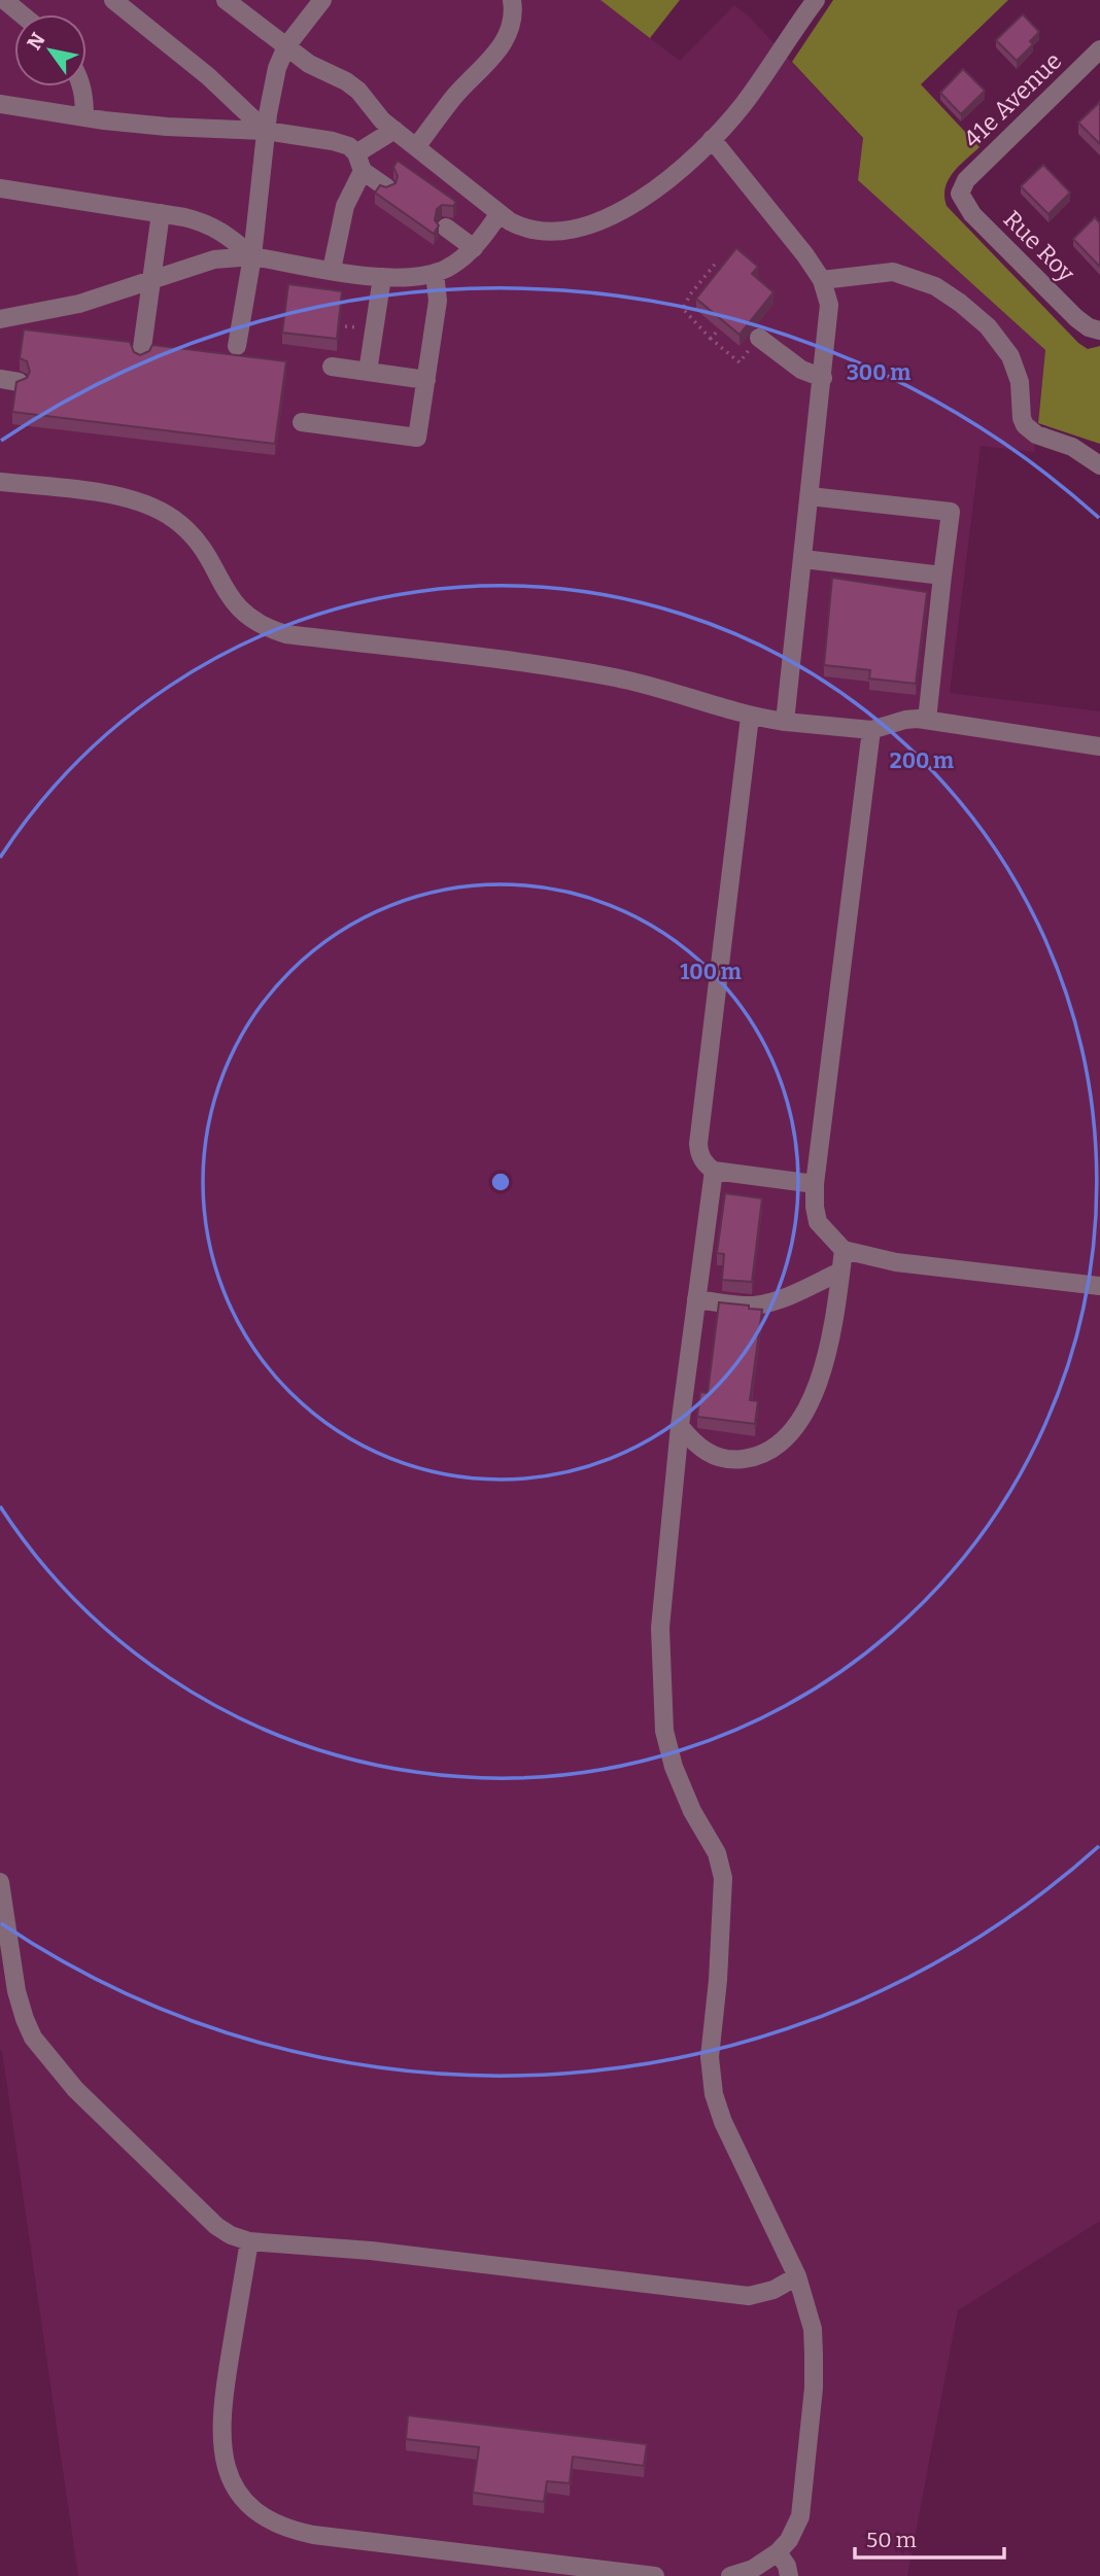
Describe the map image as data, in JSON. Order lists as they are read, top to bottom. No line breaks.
{"streets":{"street":["41e Avenue","Rue Roy"]},"crossings":[["41e Avenue","Rue Roy"]],"scale_bar":"50 m","north":"top left","rings":["300 m","200 m","100 m"]}
